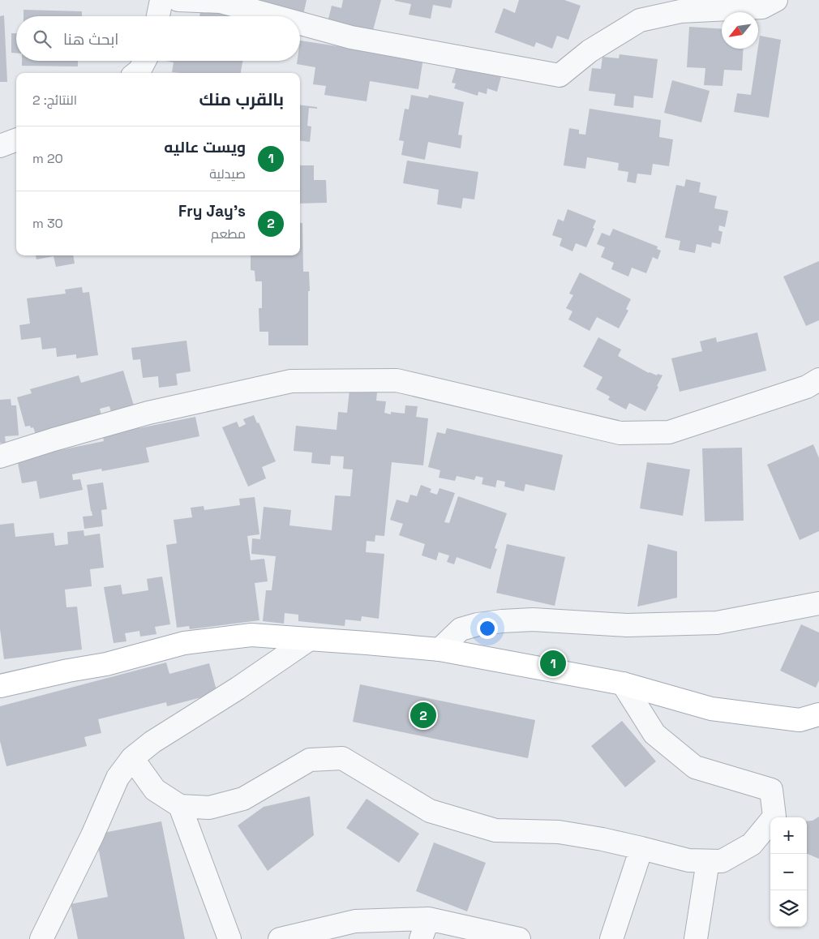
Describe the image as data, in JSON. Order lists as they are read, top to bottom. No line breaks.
{"north":"bottom left","page":{"search":"ابحث هنا","heading":["بالقرب منك","النتائج: 2"],"list":[{"mark":"1","name":"ويست عاليه","note":"صيدلية","value":"20 m"},{"mark":"2","name":"Fry Jay's","note":"مطعم","value":"30 m"}],"pins":["1","2"],"map_buttons":["+","−"]}}
